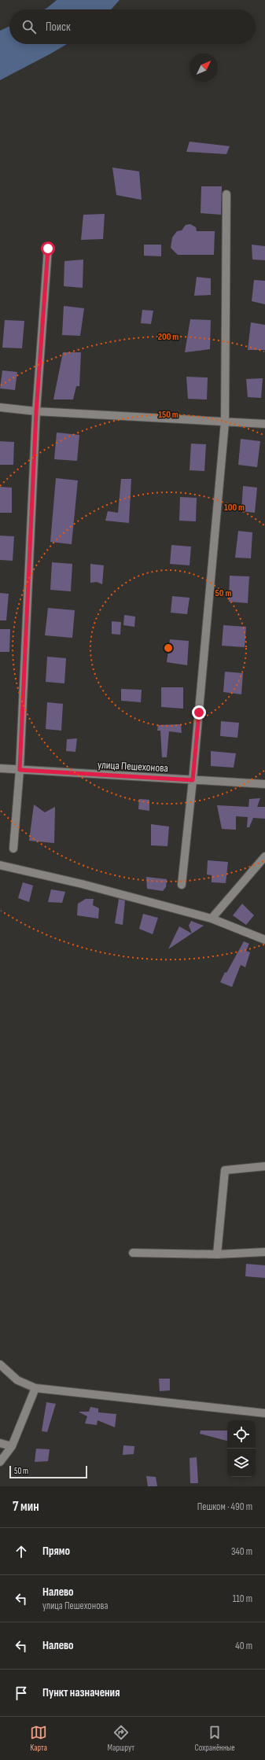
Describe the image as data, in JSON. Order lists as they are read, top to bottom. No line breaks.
{"streets":{"street":["улица Пешехонова"]},"scale_bar":"50 m","north":"top right","page":{"search":"Поиск","scale":"50 m","heading":["7 мин","Пешком · 490 m"],"list":[["Прямо","340 m"],["Налево","улица Пешехонова","110 m"],["Налево","40 m"],"Пункт назначения"],"nav":["Карта","Маршрут","Сохранённые"]},"rings":["200 m","150 m","100 m","50 m"]}
